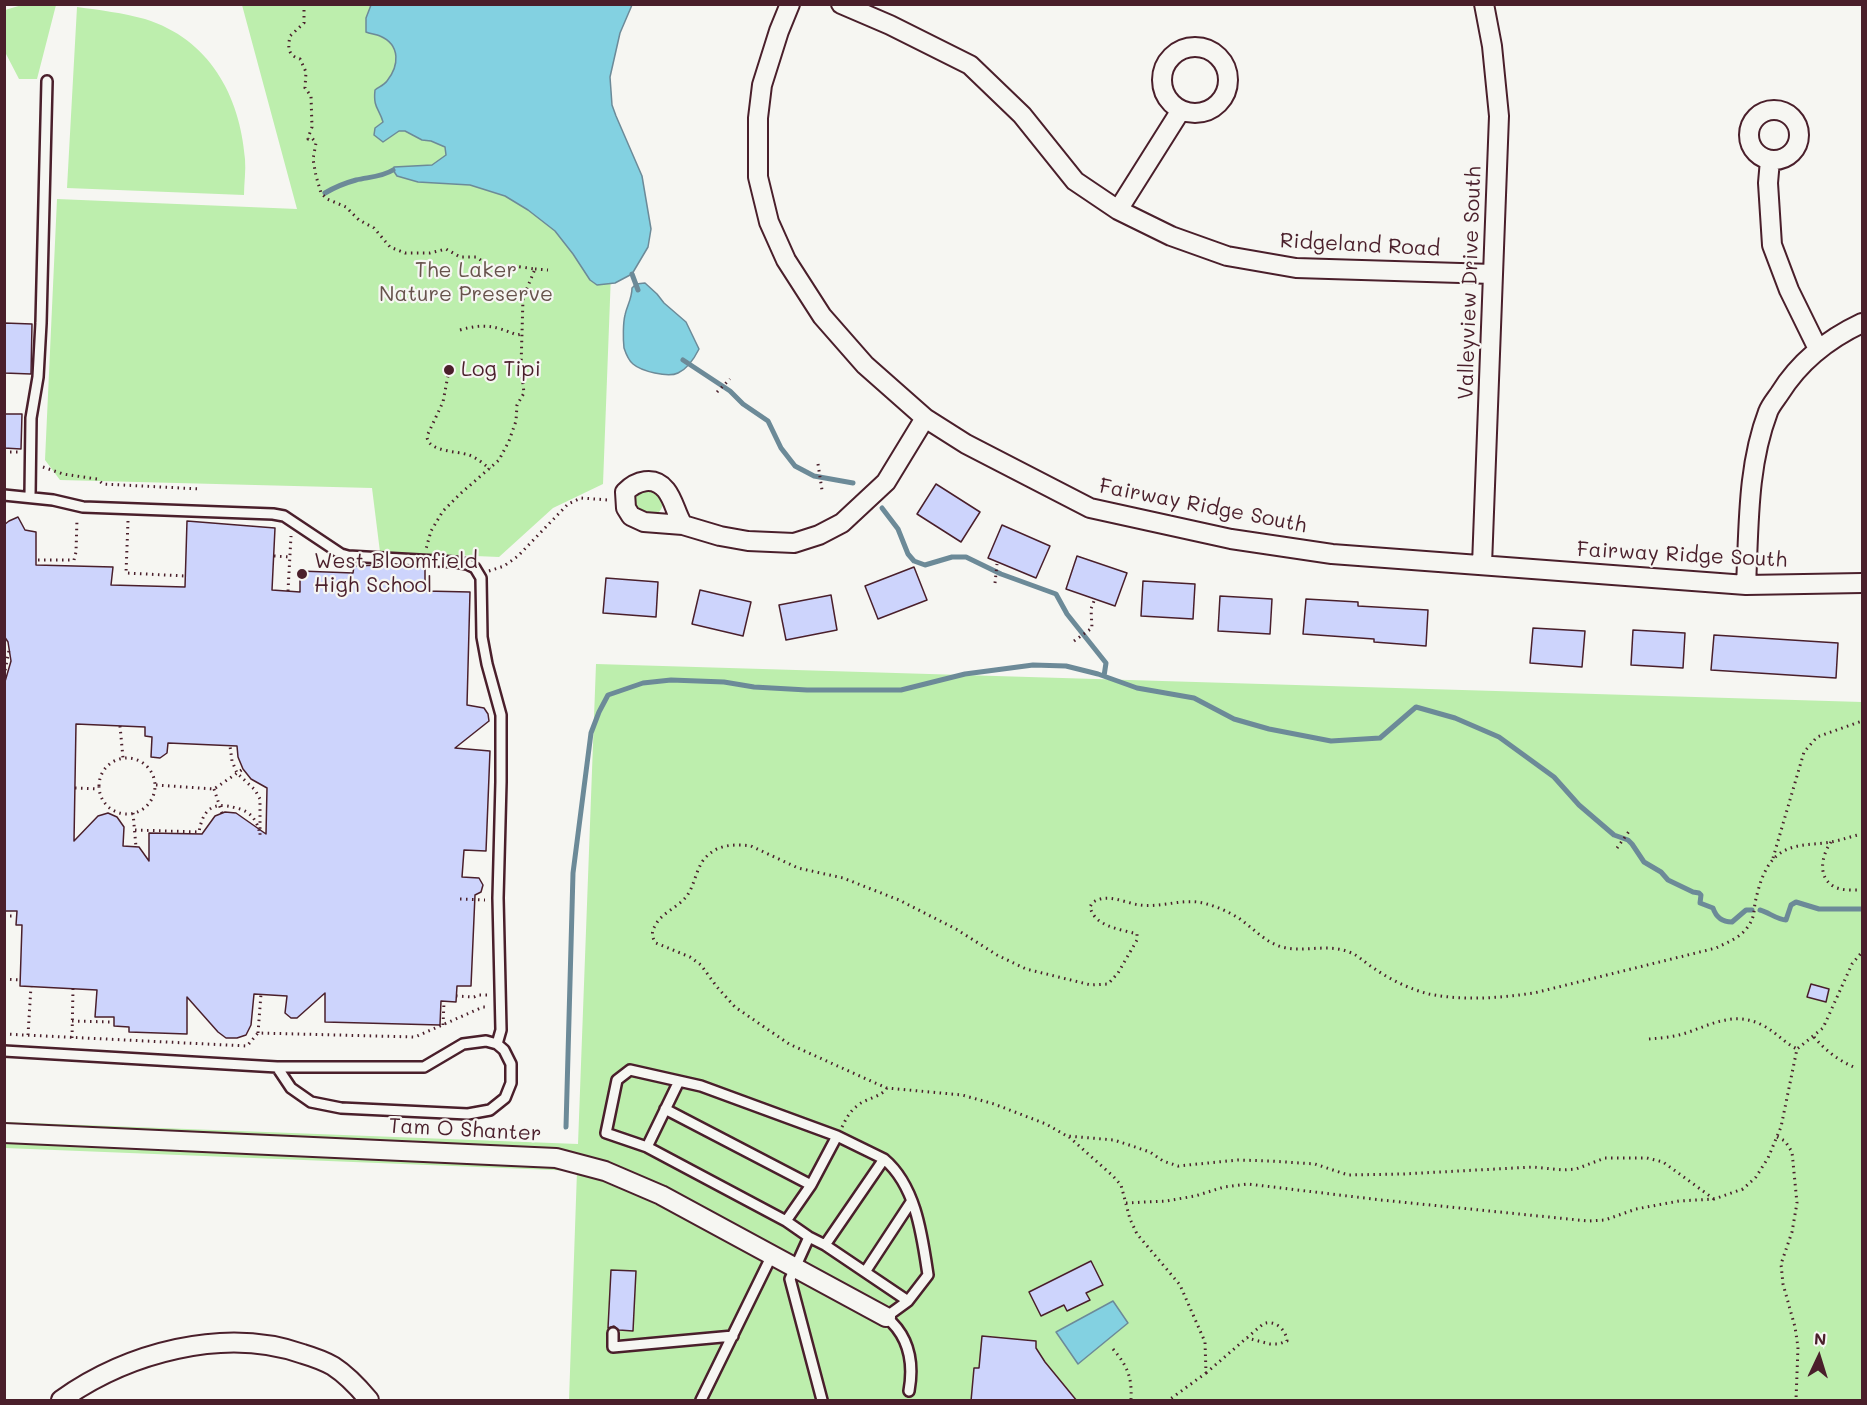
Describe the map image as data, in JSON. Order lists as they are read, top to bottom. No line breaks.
{"streets":{"street":["Ridgeland Road","Valleyview Drive South","Fairway Ridge South","Tam O Shanter"]},"crossings":[["Ridgeland Road","Valleyview Drive South"],["Valleyview Drive South","Fairway Ridge South"]],"parks":["The Laker Nature Preserve"],"places":["Log Tipi","West Bloomfield High School"],"north":"top"}
